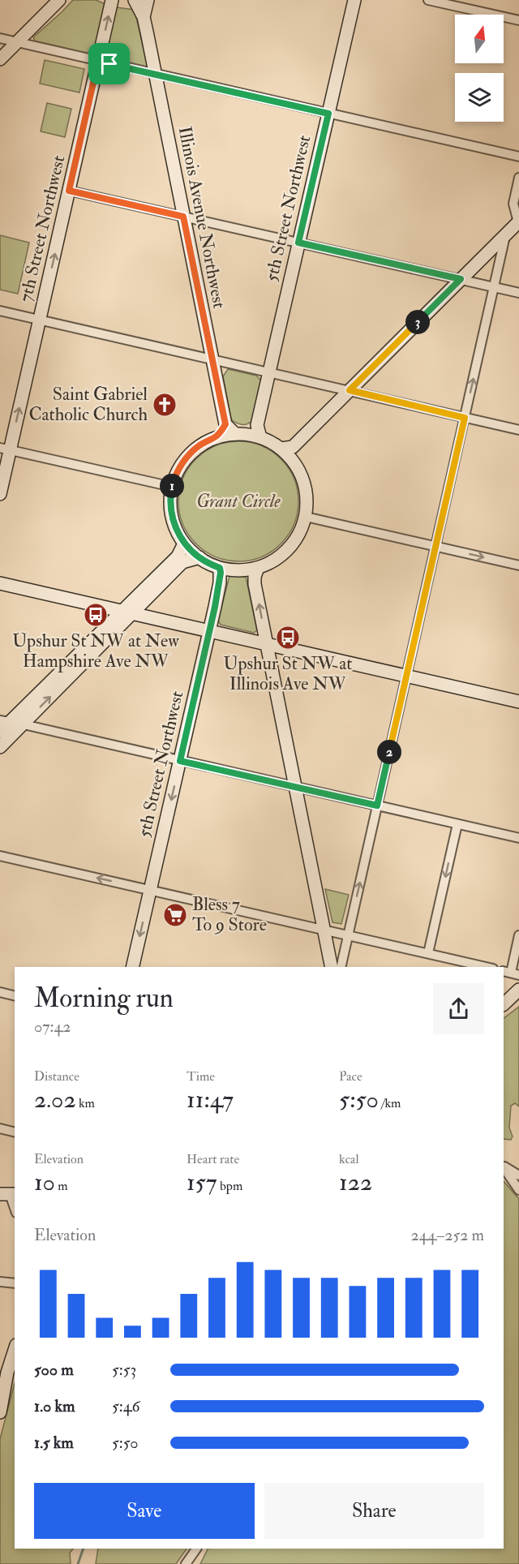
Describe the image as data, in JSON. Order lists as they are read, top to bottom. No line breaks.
{"streets":{"street":["5th Street Northwest","Illinois Avenue Northwest","7th Street Northwest"]},"one_way":["7th Street Northwest"],"parks":["Grant Circle"],"places":{"church":["Saint Gabriel Catholic Church"],"bus stop":["Upshur St NW at New Hampshire Ave NW","Upshur St NW at Illinois Ave NW"],"supermarket":["Bless 7 To 9 Store"]},"north":"top","page":{"pins":["3","1","2"],"heading":["Morning run","07:42"],"stats":[["Distance","2.02 km"],["Time","11:47"],["Pace","5:50 /km"],["Elevation","10 m"],["Heart rate","157 bpm"],["kcal","122"]],"chart":["Elevation","244–252 m"],"list":[{"name":"500 m","note":"5:53"},{"name":"1.0 km","note":"5:46"},{"name":"1.5 km","note":"5:50"}],"buttons":["Save","Share"]}}
